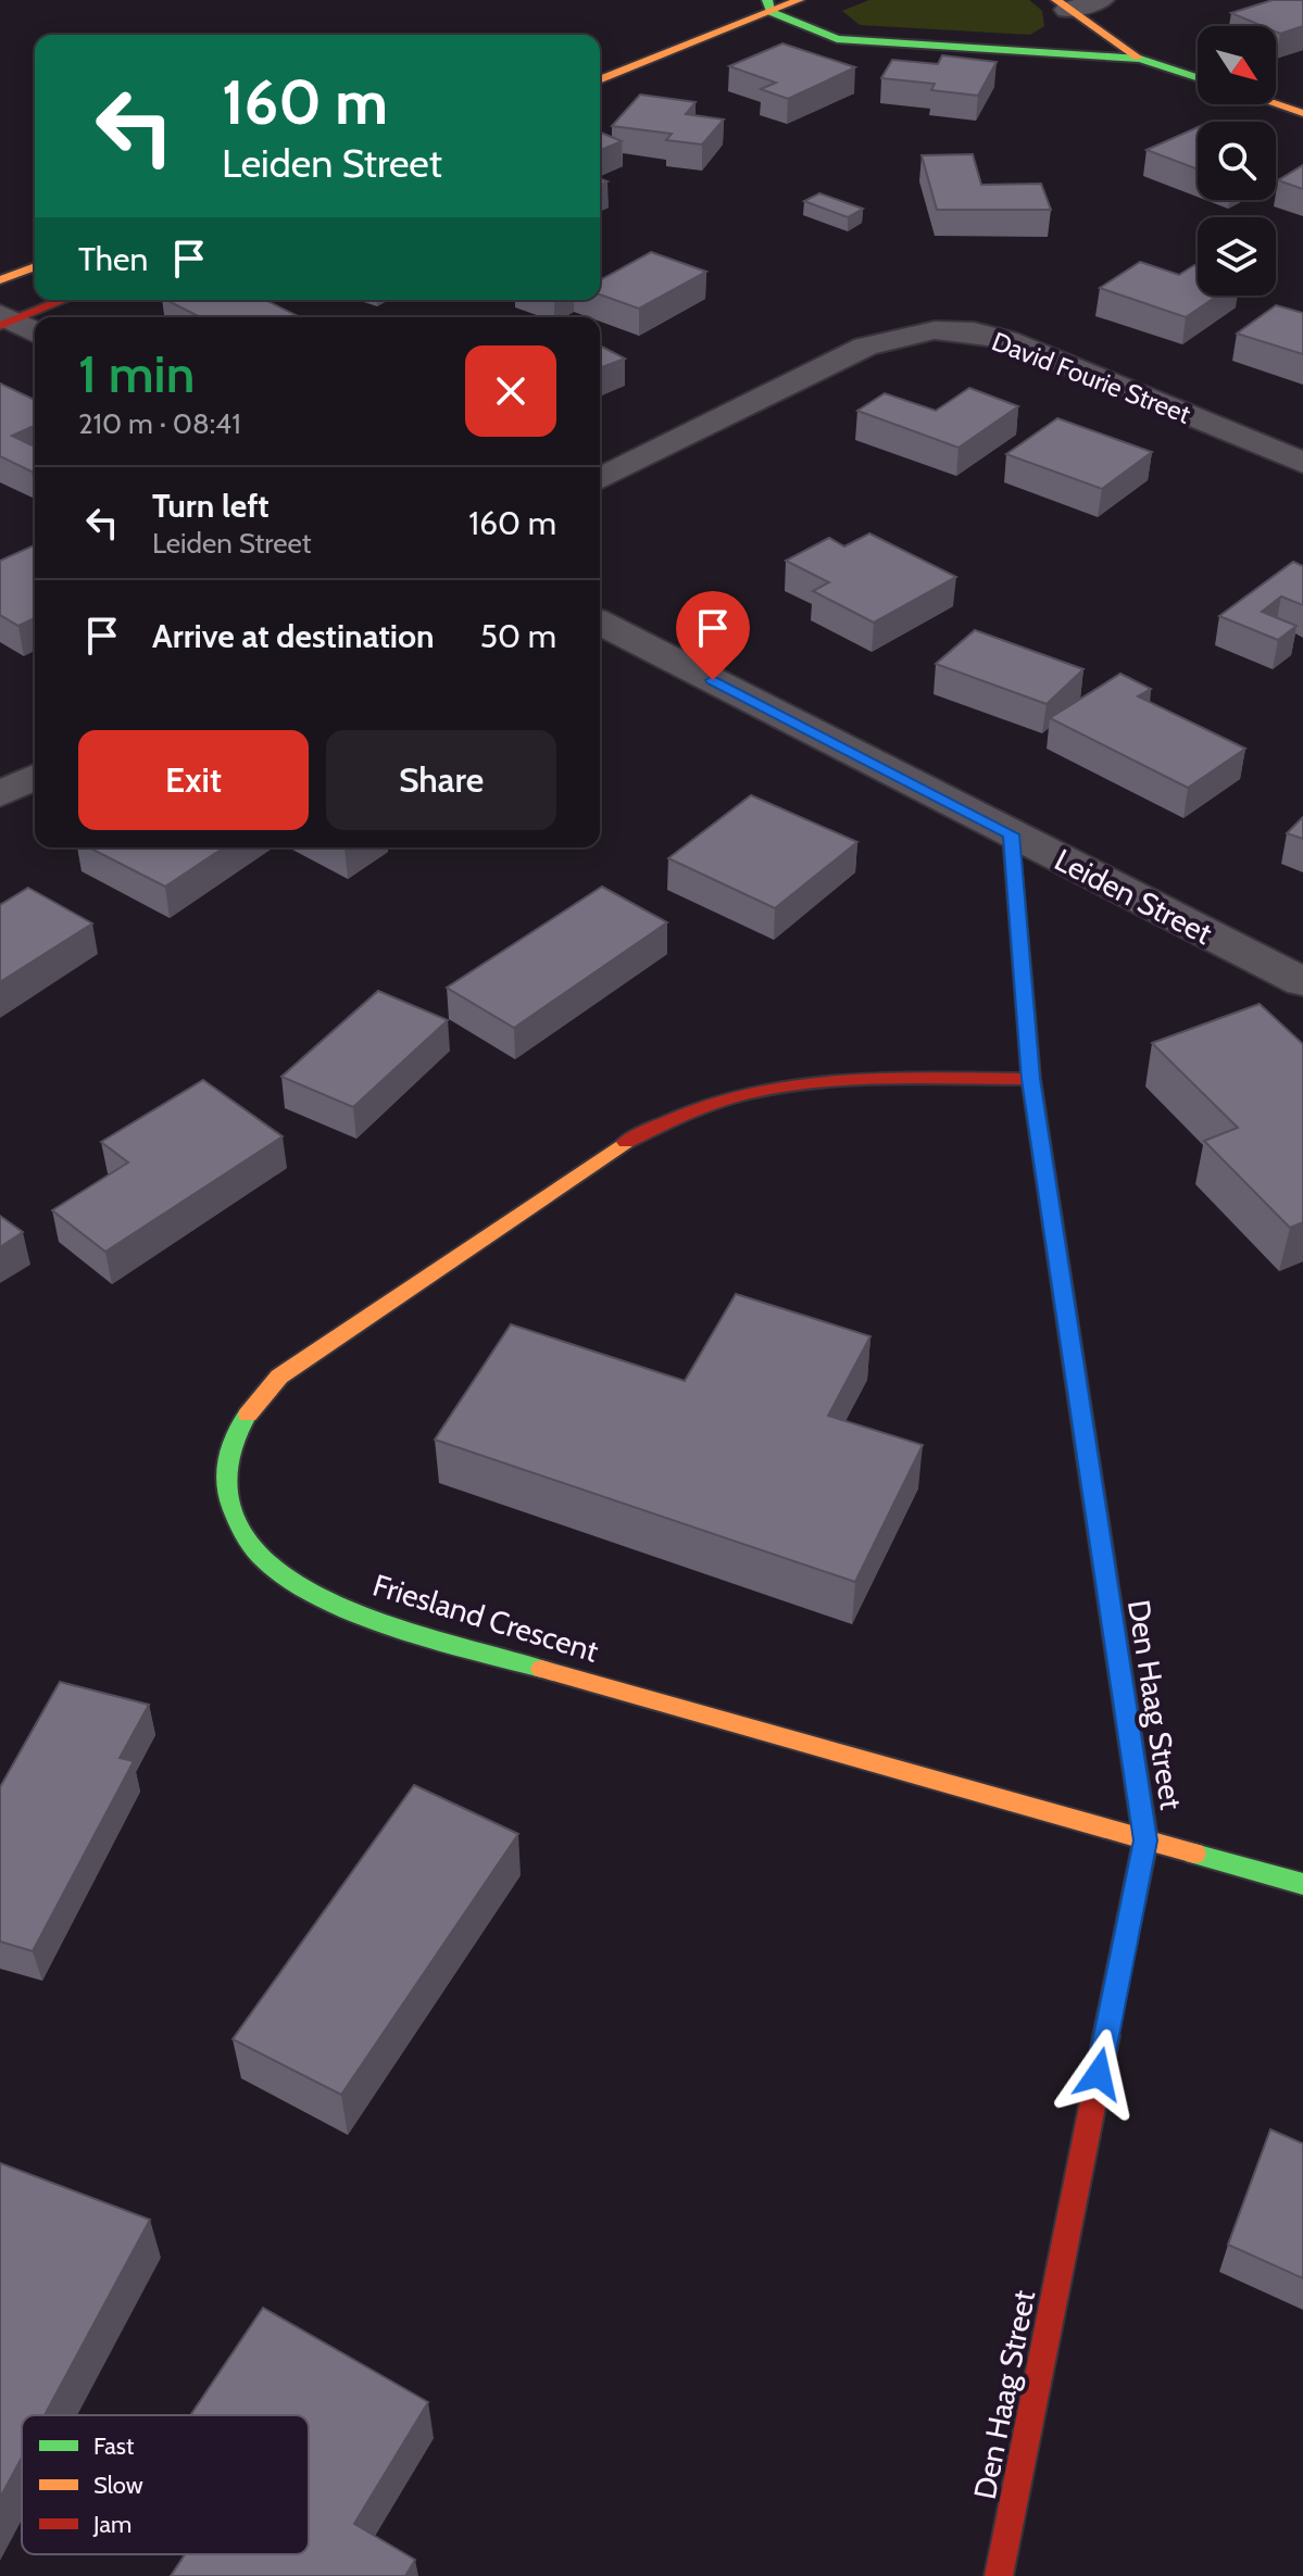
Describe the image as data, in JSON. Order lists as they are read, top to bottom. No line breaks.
{"streets":{"street":["David Fourie Street","Leiden Street","Friesland Crescent","Den Haag Street"]},"crossings":[["Leiden Street","Den Haag Street"],["Friesland Crescent","Den Haag Street"]],"legend":["Fast","Slow","Jam"],"north":"bottom right","page":{"turn":["160 m","Leiden Street"],"then":"Then","heading":["1 min","210 m · 08:41"],"list":[{"name":"Turn left","note":"Leiden Street","value":"160 m"},{"name":"Arrive at destination","value":"50 m"}],"buttons":["Exit","Share"]}}
